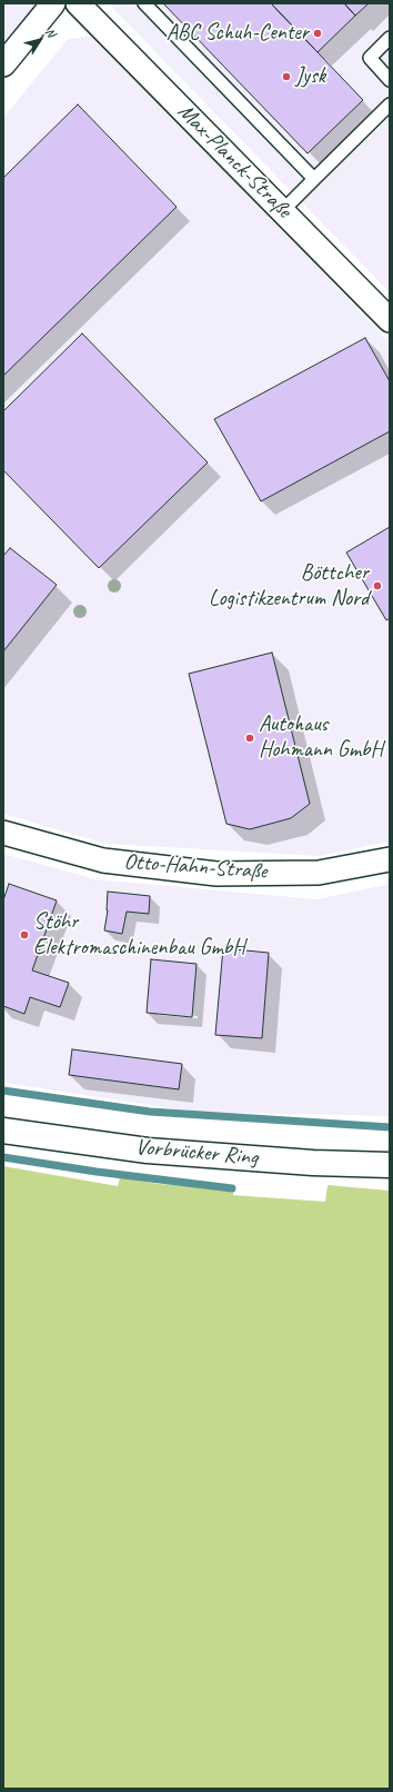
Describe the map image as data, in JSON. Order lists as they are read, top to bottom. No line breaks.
{"streets":{"main road":["Vorbrücker Ring"],"street":["Max-Planck-Straße","Otto-Hahn-Straße"]},"places":["ABC Schuh-Center","Jysk","Böttcher Logistikzentrum Nord","Autohaus Hohmann GmbH","Stöhr Elektromaschinenbau GmbH"],"north":"top right"}
